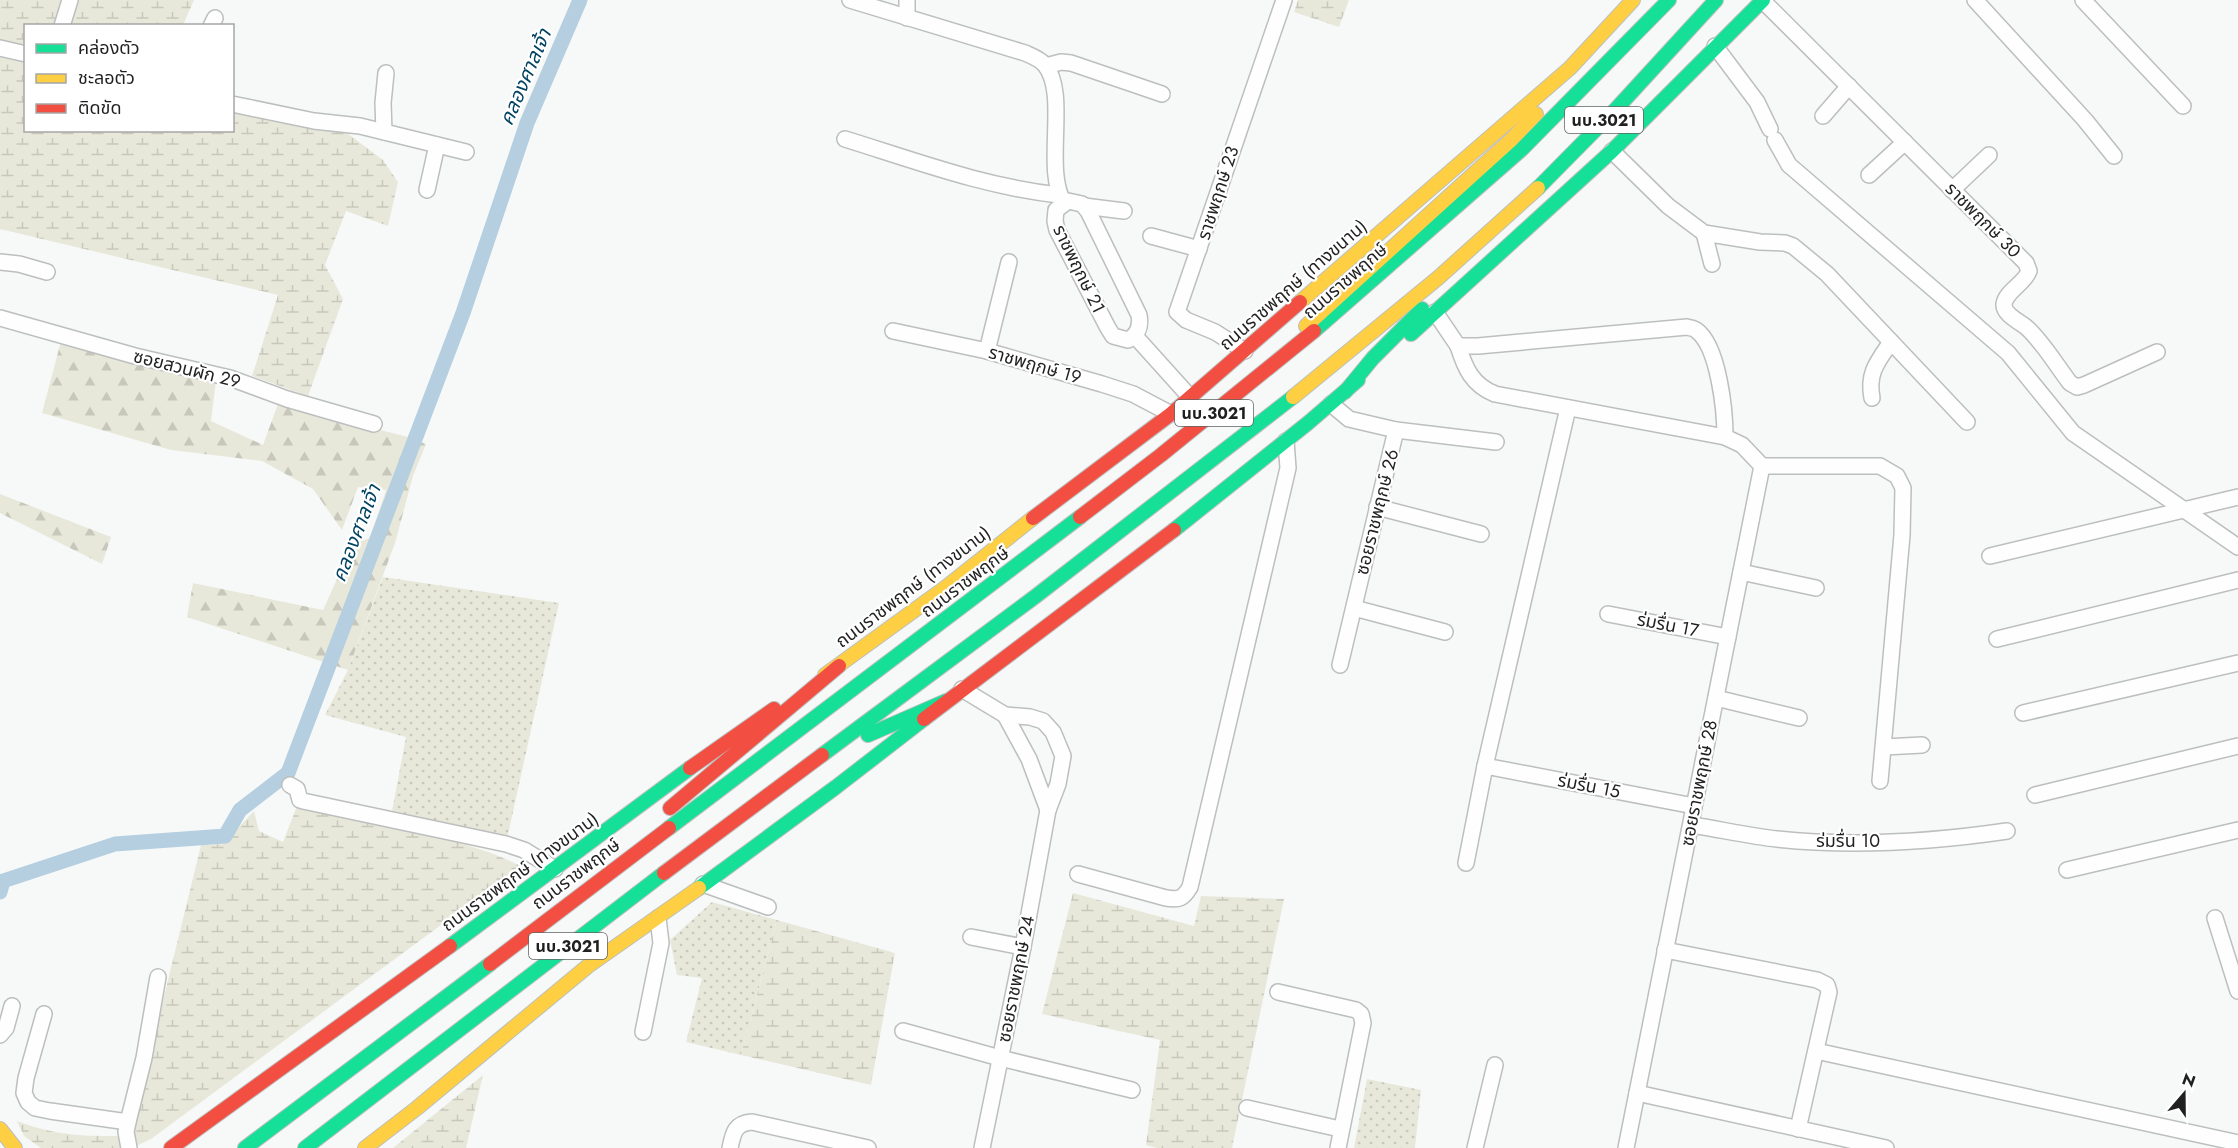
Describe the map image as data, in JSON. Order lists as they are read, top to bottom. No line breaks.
{"streets":{"main road":["นบ.3021","ถนนราชพฤกษ์","ถนนราชพฤกษ์ (ทางขนาน)"],"street":["ราชพฤกษ์ 23","ราชพฤกษ์ 30","ราชพฤกษ์ 21","ราชพฤกษ์ 19","ซอยสวนผัก 29","ซอยราชพฤกษ์ 26","ร่มรื่น 17","ซอยราชพฤกษ์ 28","ร่มรื่น 15","ร่มรื่น 10","ซอยราชพฤกษ์ 24"]},"crossings":[["นบ.3021","ราชพฤกษ์ 30"],["นบ.3021","ซอยราชพฤกษ์ 26"],["นบ.3021","ซอยราชพฤกษ์ 24"],["ราชพฤกษ์ 23","ถนนราชพฤกษ์ (ทางขนาน)"],["ถนนราชพฤกษ์ (ทางขนาน)","ราชพฤกษ์ 19"],["ร่มรื่น 17","ซอยราชพฤกษ์ 28"],["ซอยราชพฤกษ์ 28","ร่มรื่น 15"],["ซอยราชพฤกษ์ 28","ร่มรื่น 10"]],"water":["คลองศาลเจ้า"],"legend":["คล่องตัว","ชะลอตัว","ติดขัด"],"north":"top"}
